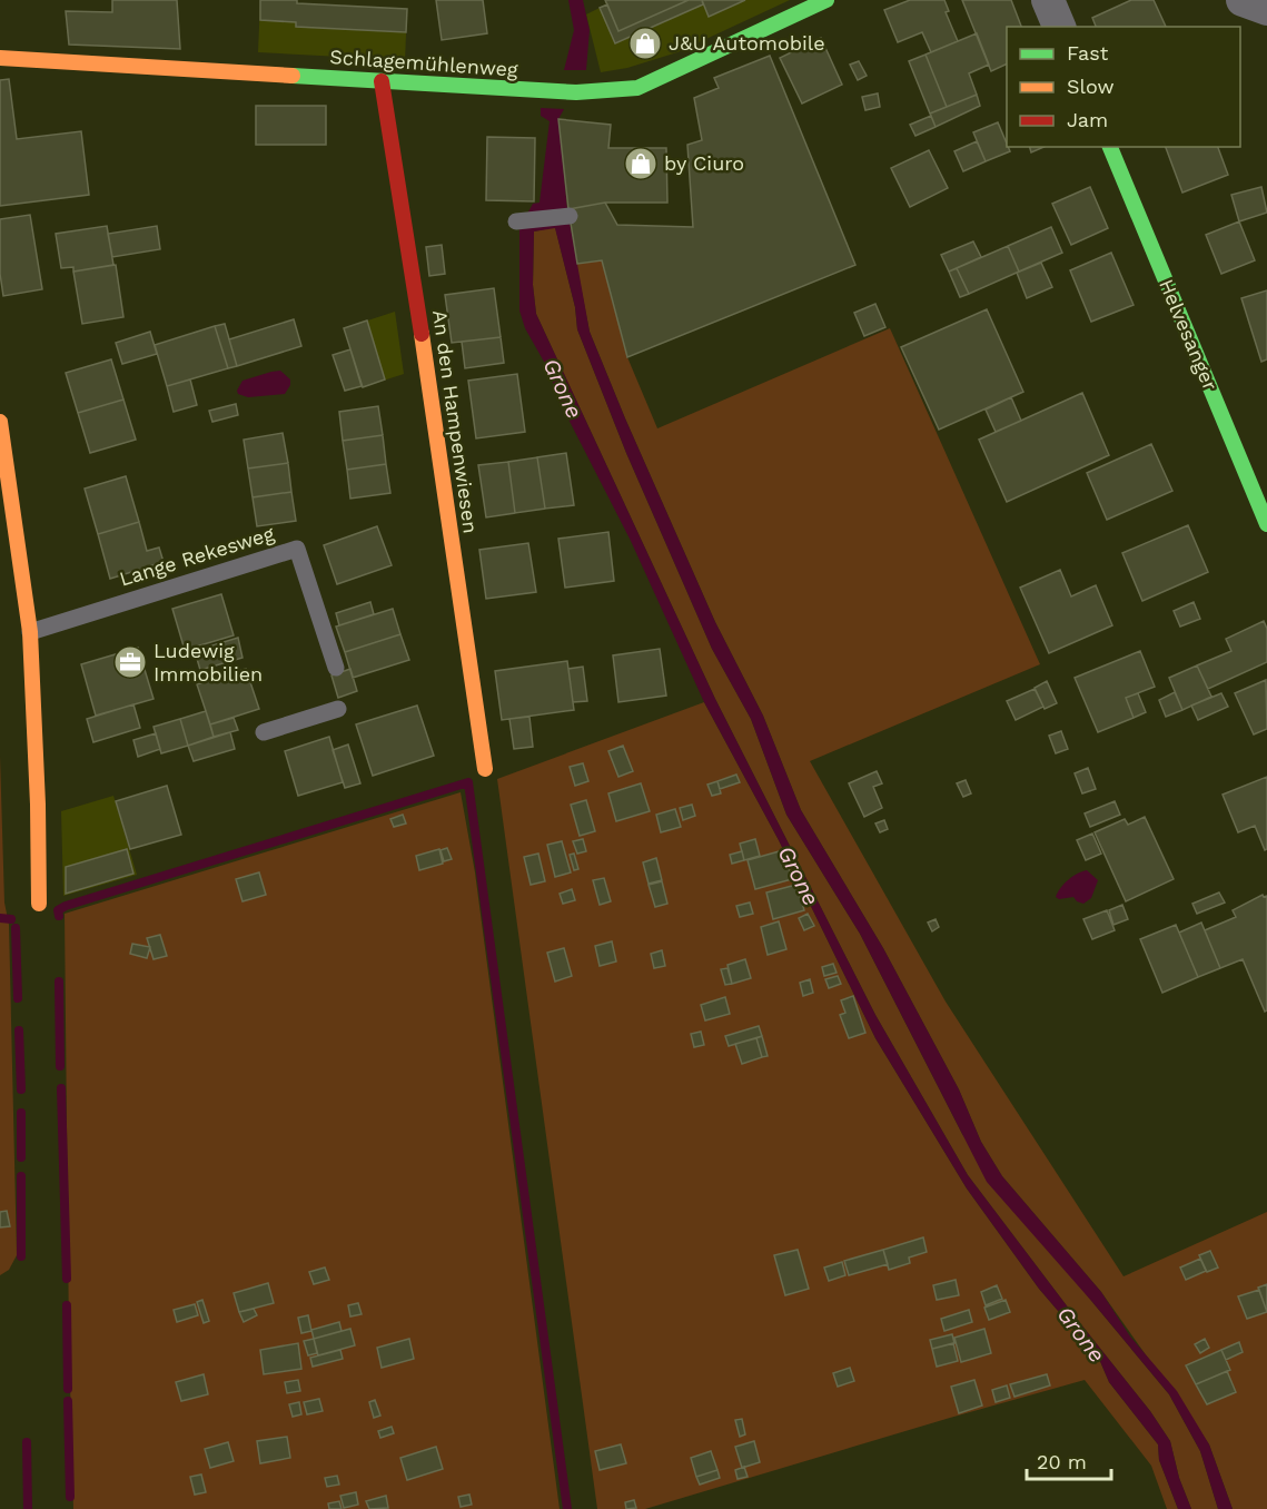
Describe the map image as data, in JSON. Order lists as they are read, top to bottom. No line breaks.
{"streets":{"street":["Schlagemühlenweg","Helvesanger","An den Hampenwiesen"],"lane":["Lange Rekesweg"]},"crossings":[["Schlagemühlenweg","An den Hampenwiesen"]],"water":["Grone"],"places":{"shop":["J&U Automobile","by Ciuro"],"office":["Ludewig Immobilien"]},"legend":["Fast","Slow","Jam"],"scale_bar":"20 m"}
